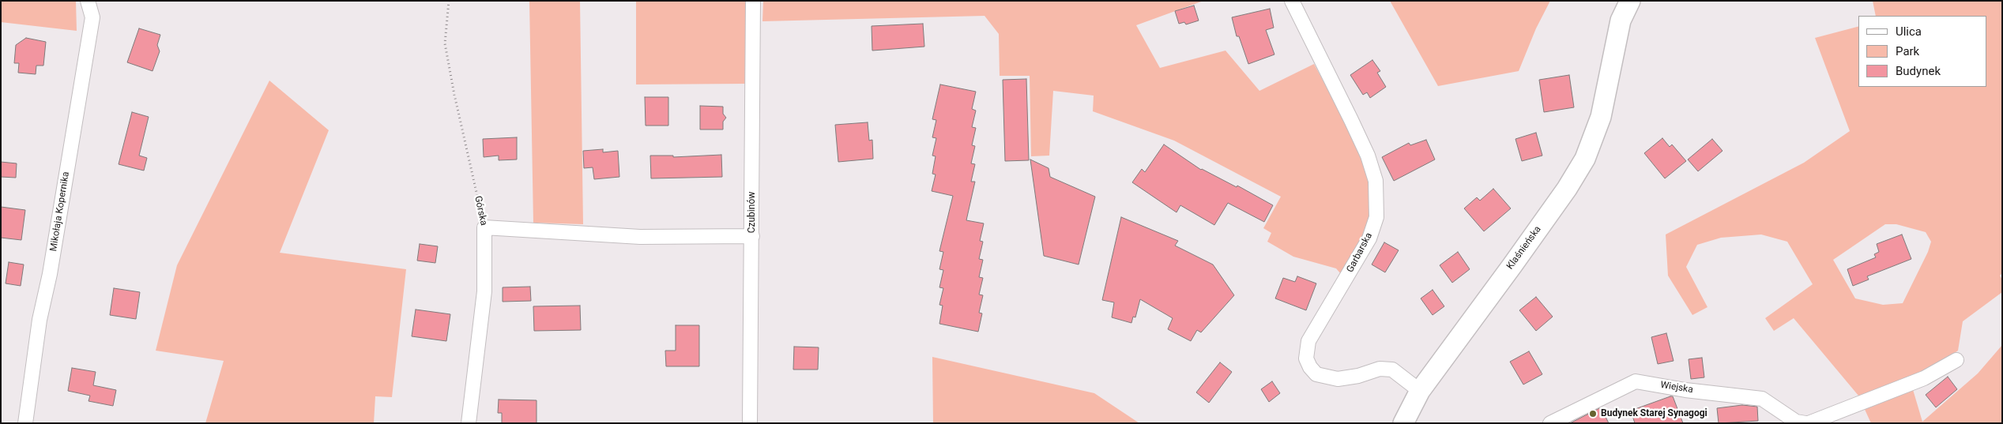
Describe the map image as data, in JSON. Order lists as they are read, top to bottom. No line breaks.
{"streets":{"street":["Górska","Mikołaja Kopernika","Czubinów","Klaśnieńska","Garbarska","Wiejska"]},"crossings":[["Klaśnieńska","Garbarska"]],"places":["Budynek Starej Synagogi"],"legend":["Ulica","Park","Budynek"]}
